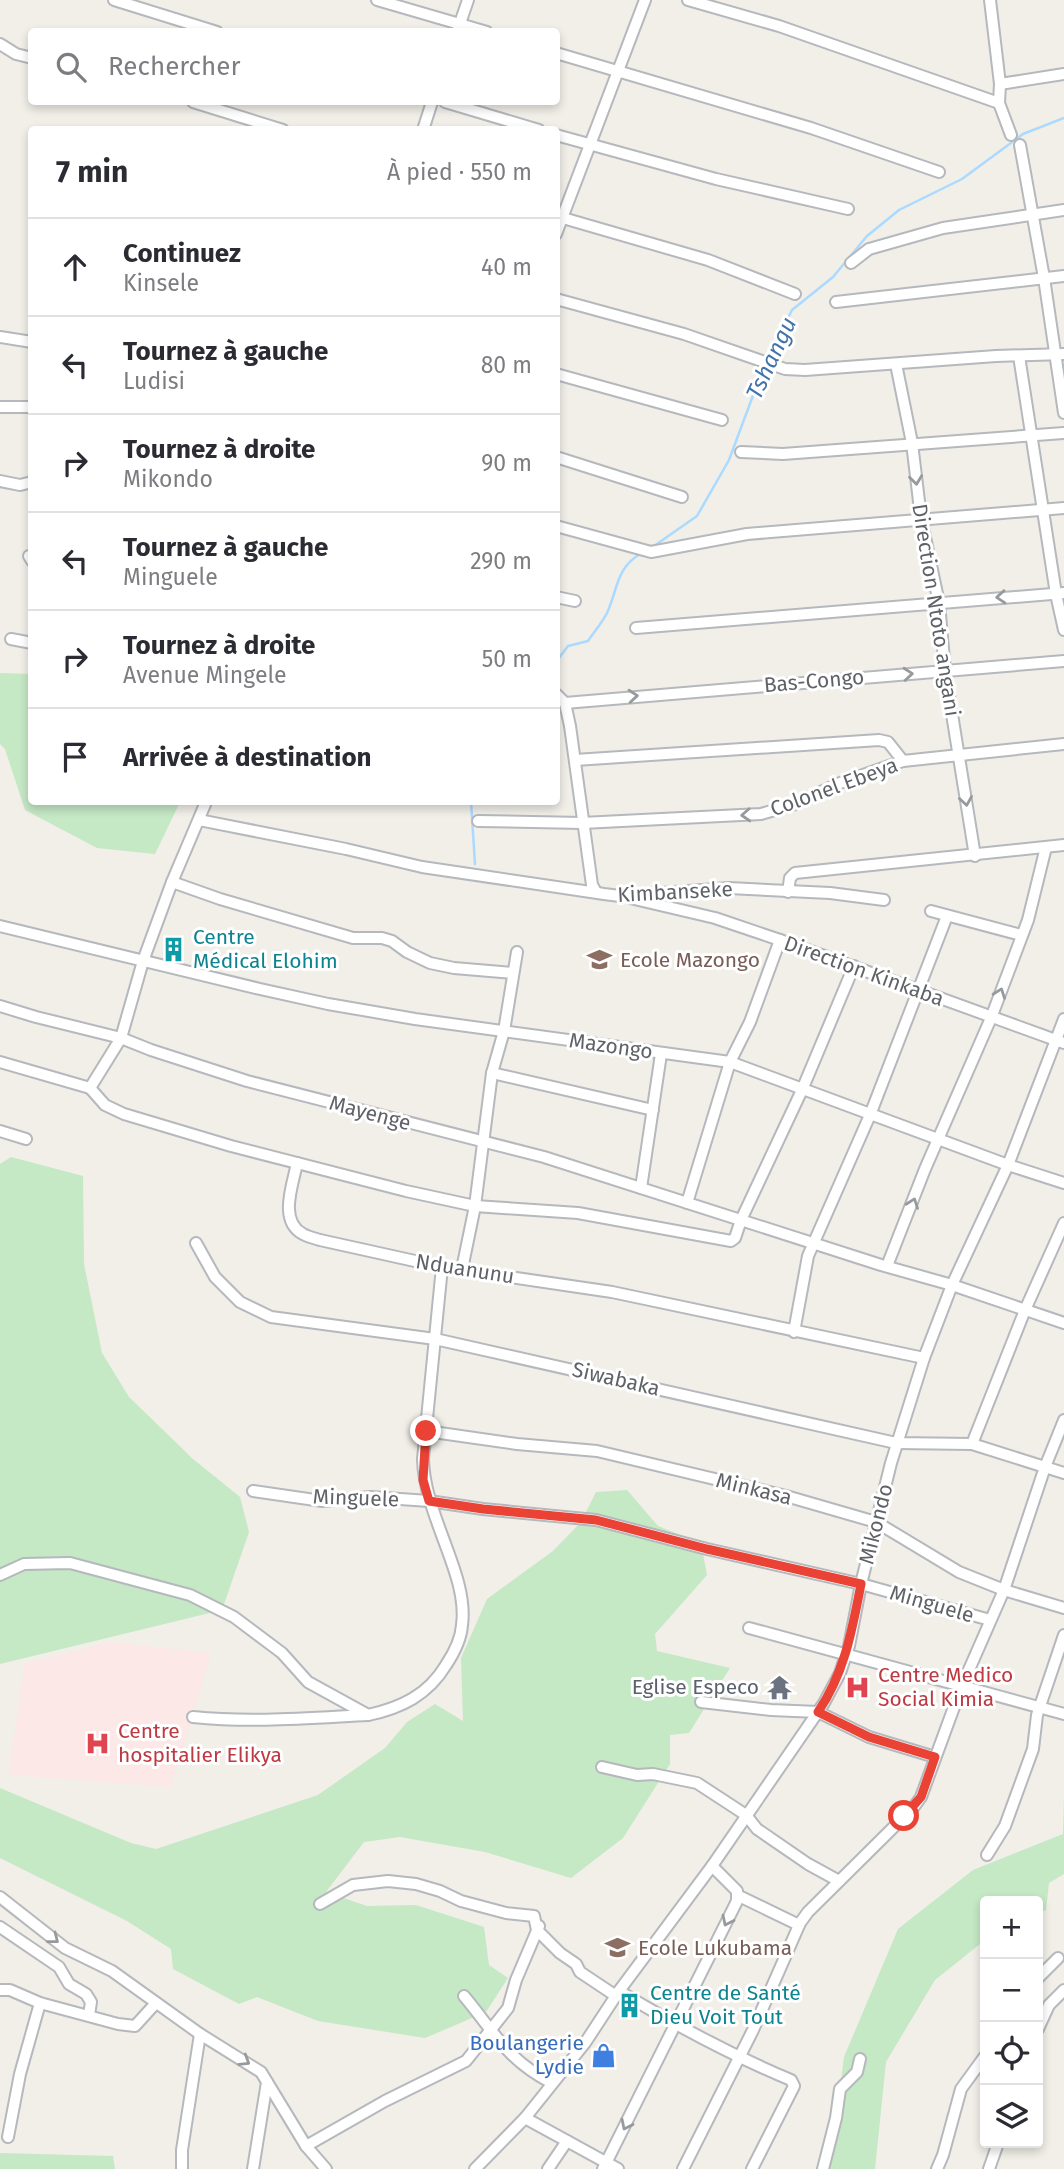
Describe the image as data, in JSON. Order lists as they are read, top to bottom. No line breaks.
{"streets":{"street":["Direction Ntoto angani","Bas-Congo","Colonel Ebeya","Kimbanseke","Direction Kinkaba","Mazongo","Mayenge","Nduanunu","Siwabaka","Minkasa","Minguele","Mikondo"]},"crossings":[["Direction Ntoto angani","Bas-Congo"],["Direction Ntoto angani","Colonel Ebeya"],["Kimbanseke","Direction Kinkaba"],["Direction Kinkaba","Mikondo"],["Mazongo","Mikondo"],["Mayenge","Mikondo"],["Nduanunu","Mikondo"],["Siwabaka","Mikondo"],["Minkasa","Mikondo"],["Minguele","Mikondo"]],"one_way":["Direction Ntoto angani"],"water":["Tshangu"],"places":{"building":["Centre Médical Elohim","Centre de Santé Dieu Voit Tout"],"school or university":["Ecole Mazongo","Ecole Lukubama"],"temple":["Eglise Especo"],"hospital":["Centre Medico Social Kimia","Centre hospitalier Elikya"],"shop":["Boulangerie Lydie"]},"page":{"search":"Rechercher","heading":["7 min","À pied · 550 m"],"list":[["Continuez","Kinsele","40 m"],["Tournez à gauche","Ludisi","80 m"],["Tournez à droite","Mikondo","90 m"],["Tournez à gauche","Minguele","290 m"],["Tournez à droite","Avenue Mingele","50 m"],"Arrivée à destination"],"map_buttons":["+","−"]}}
